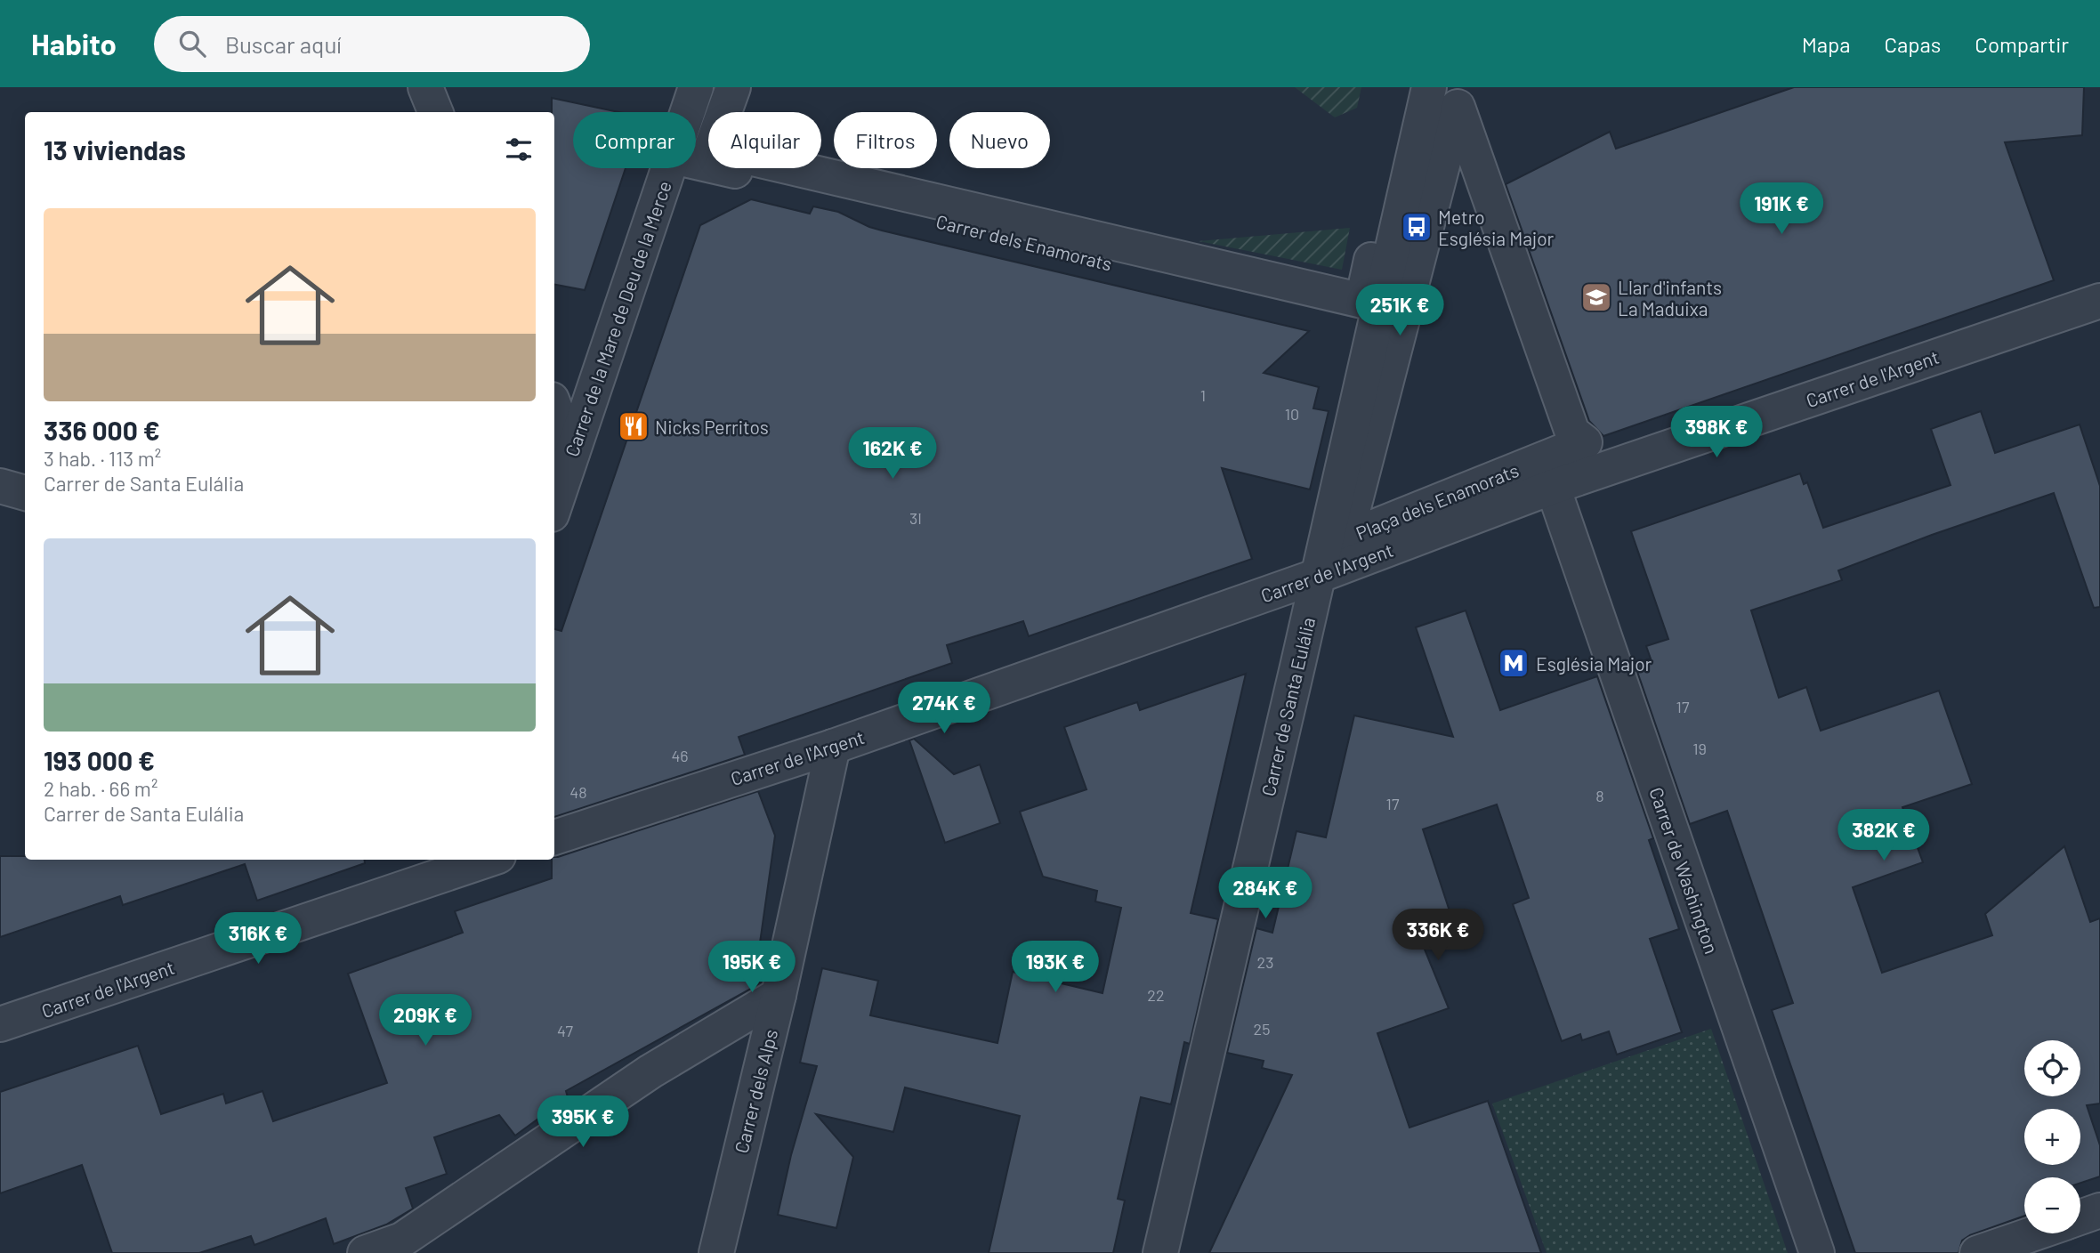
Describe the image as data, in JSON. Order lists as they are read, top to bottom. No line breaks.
{"streets":{"street":["Carrer dels Enamorats","Carrer de la Mare de Deu de la Merce","Carrer de l'Argent","Plaça dels Enamorats","Carrer de Santa Eulália","Carrer de Washington","Carrer dels Alps"]},"crossings":[["Carrer dels Enamorats","Carrer de Santa Eulália"],["Carrer de l'Argent","Carrer de Santa Eulália"],["Carrer de l'Argent","Carrer de Washington"],["Carrer de l'Argent","Carrer dels Alps"]],"places":{"bus stop":["Metro Església Major"],"school or university":["Llar d'infants La Maduixa"],"restaurant":["Nicks Perritos"],"metro station":["Església Major"]},"house_numbers":["1","10","3I","17","19","46","48","8","17","23","22","25","47"],"page":{"header":"Habito","search":"Buscar aquí","nav":["Mapa","Capas","Compartir"],"chip":["Comprar","Alquilar","Filtros","Nuevo"],"heading":"13 viviendas","price":["191K €","251K €","398K €","162K €","274K €","382K €","284K €","336K €","316K €","195K €","193K €","209K €","395K €"],"list":[{"name":"336 000 €","note":"3 hab. · 113 m² · Carrer de Santa Eulália"},{"name":"193 000 €","note":"2 hab. · 66 m² · Carrer de Santa Eulália"}],"map_buttons":["+","−"]}}
